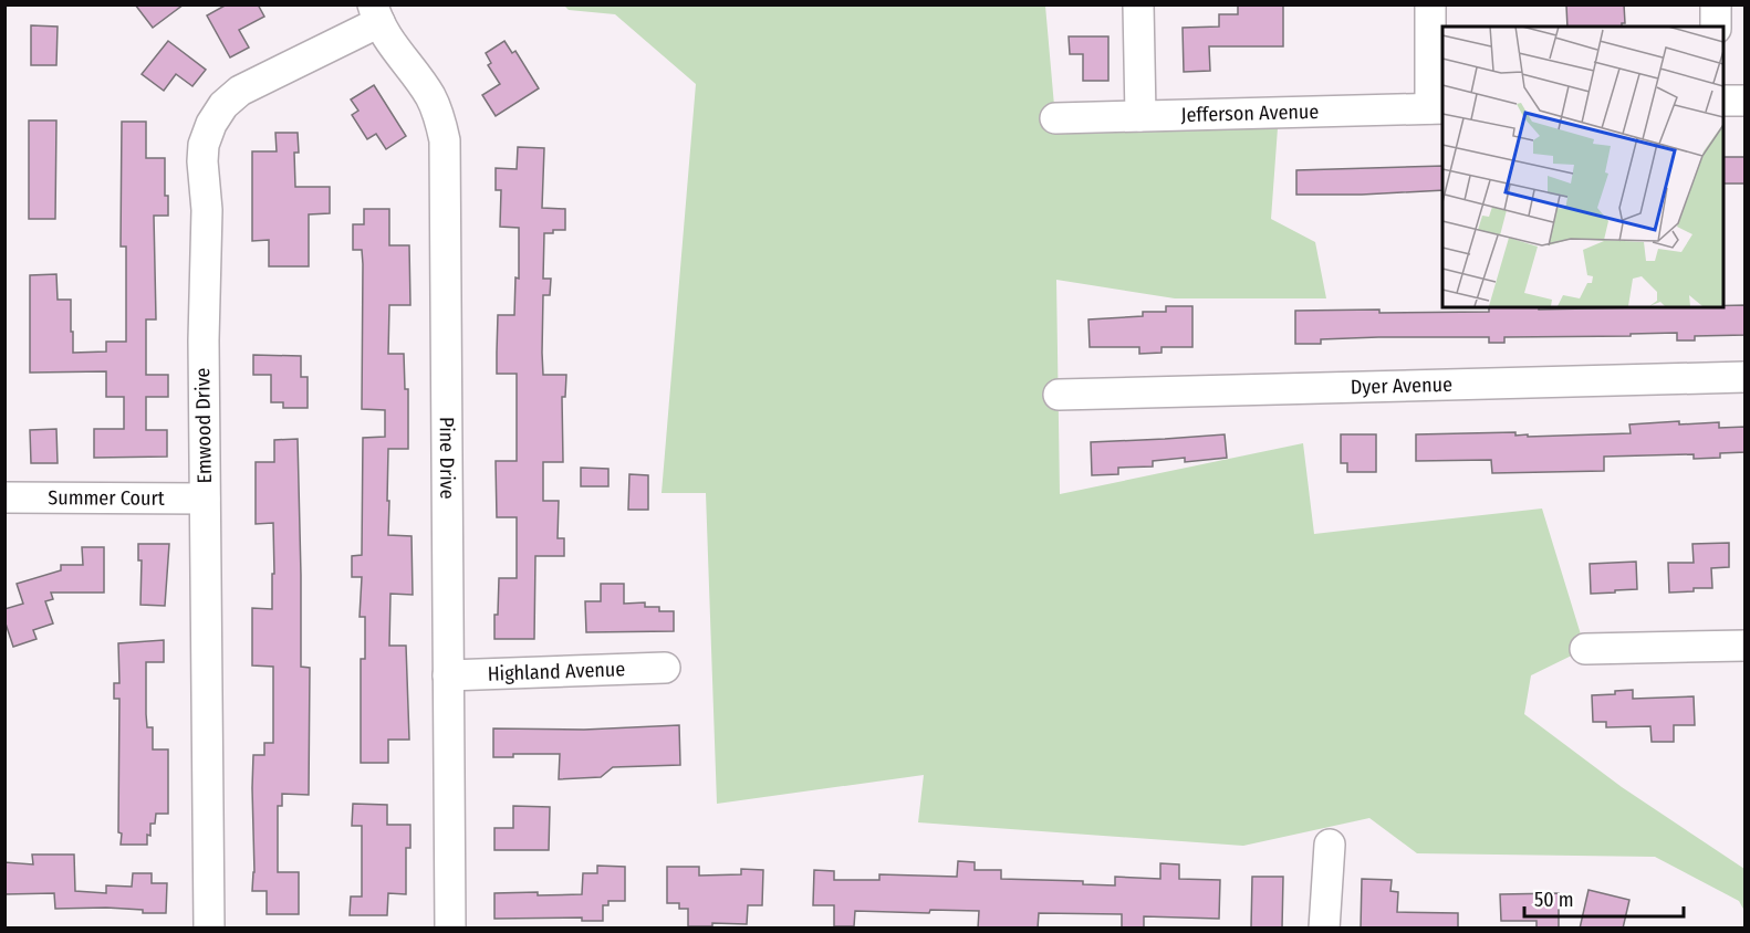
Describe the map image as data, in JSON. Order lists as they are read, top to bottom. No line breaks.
{"streets":{"street":["Jefferson Avenue","Dyer Avenue","Emwood Drive","Pine Drive","Summer Court","Highland Avenue"]},"crossings":[["Emwood Drive","Pine Drive"],["Emwood Drive","Summer Court"],["Pine Drive","Highland Avenue"]],"scale_bar":"50 m"}
